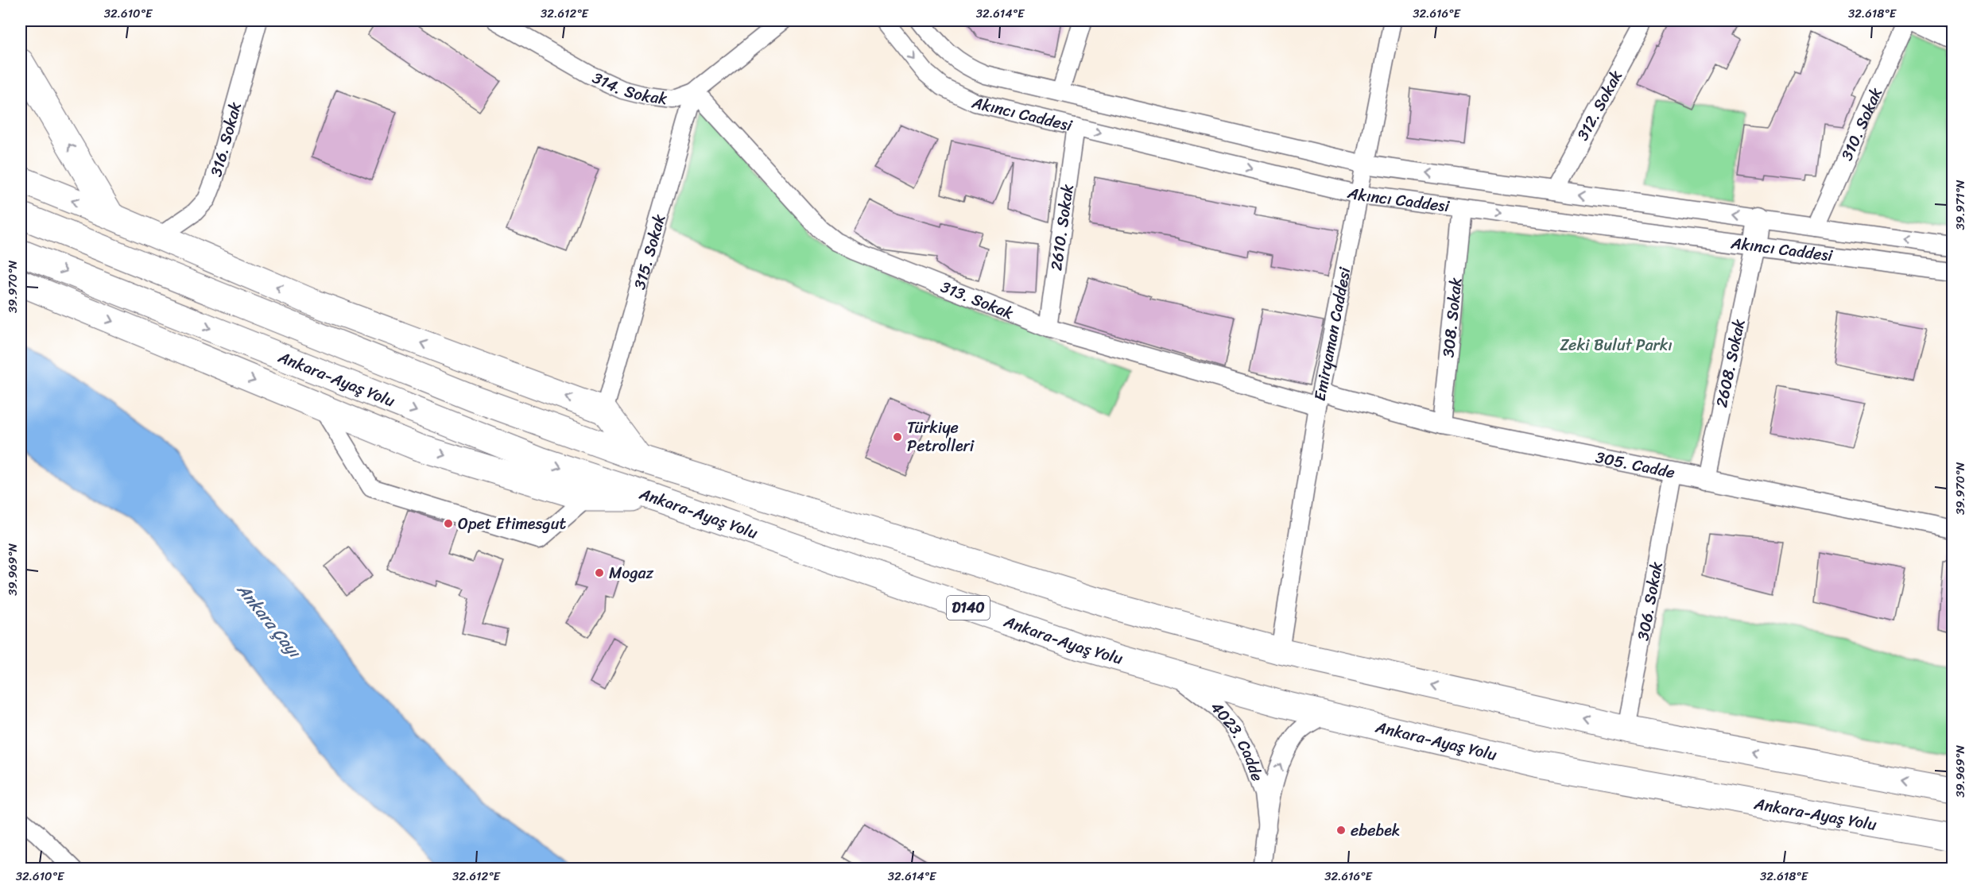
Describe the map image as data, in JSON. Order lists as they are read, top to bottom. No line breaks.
{"streets":{"highway":["Ankara-Ayaş Yolu","D140"],"street":["314. Sokak","312. Sokak","Akıncı Caddesi","310. Sokak","316. Sokak","2610. Sokak","315. Sokak","313. Sokak","308. Sokak","Emiryaman Caddesi","2608. Sokak","305. Cadde","306. Sokak","4023. Cadde"]},"crossings":[["314. Sokak","315. Sokak"],["314. Sokak","313. Sokak"],["312. Sokak","Akıncı Caddesi"],["Akıncı Caddesi","310. Sokak"],["Akıncı Caddesi","2610. Sokak"],["Akıncı Caddesi","308. Sokak"],["Akıncı Caddesi","Emiryaman Caddesi"],["Akıncı Caddesi","2608. Sokak"],["2610. Sokak","313. Sokak"],["315. Sokak","313. Sokak"],["313. Sokak","Emiryaman Caddesi"],["313. Sokak","305. Cadde"],["308. Sokak","305. Cadde"],["Emiryaman Caddesi","305. Cadde"],["2608. Sokak","305. Cadde"],["Ankara-Ayaş Yolu","4023. Cadde"],["305. Cadde","306. Sokak"]],"one_way":["4023. Cadde"],"water":["Ankara Çayı"],"parks":["Zeki Bulut Parkı"],"places":["Türkiye Petrolleri","Opet Etimesgut","Mogaz","ebebek"],"coordinates":["32.610°E","32.612°E","32.614°E","32.616°E","32.618°E","39.971°N","39.970°N","39.969°N"]}
